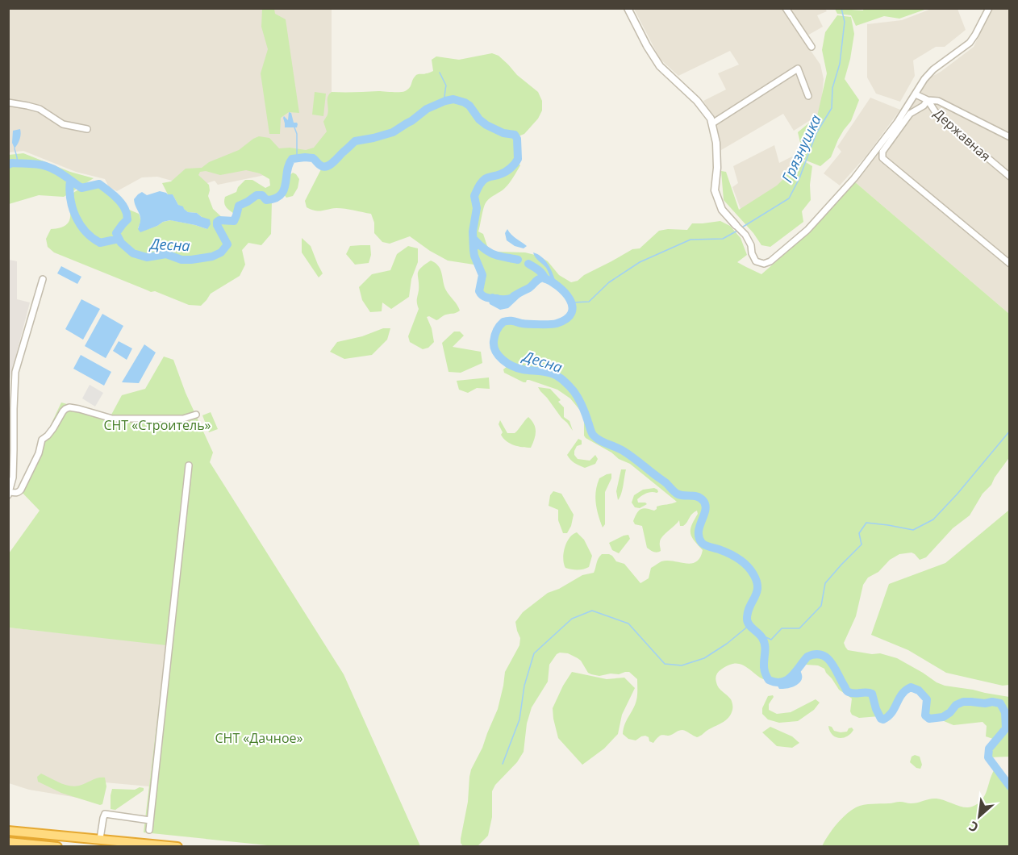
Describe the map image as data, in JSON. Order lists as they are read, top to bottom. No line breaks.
{"streets":{"street":["Державная"]},"water":["Грязнушка","Десна"],"parks":["СНТ «Строитель»","СНТ «Дачное»"],"north":"bottom left"}
